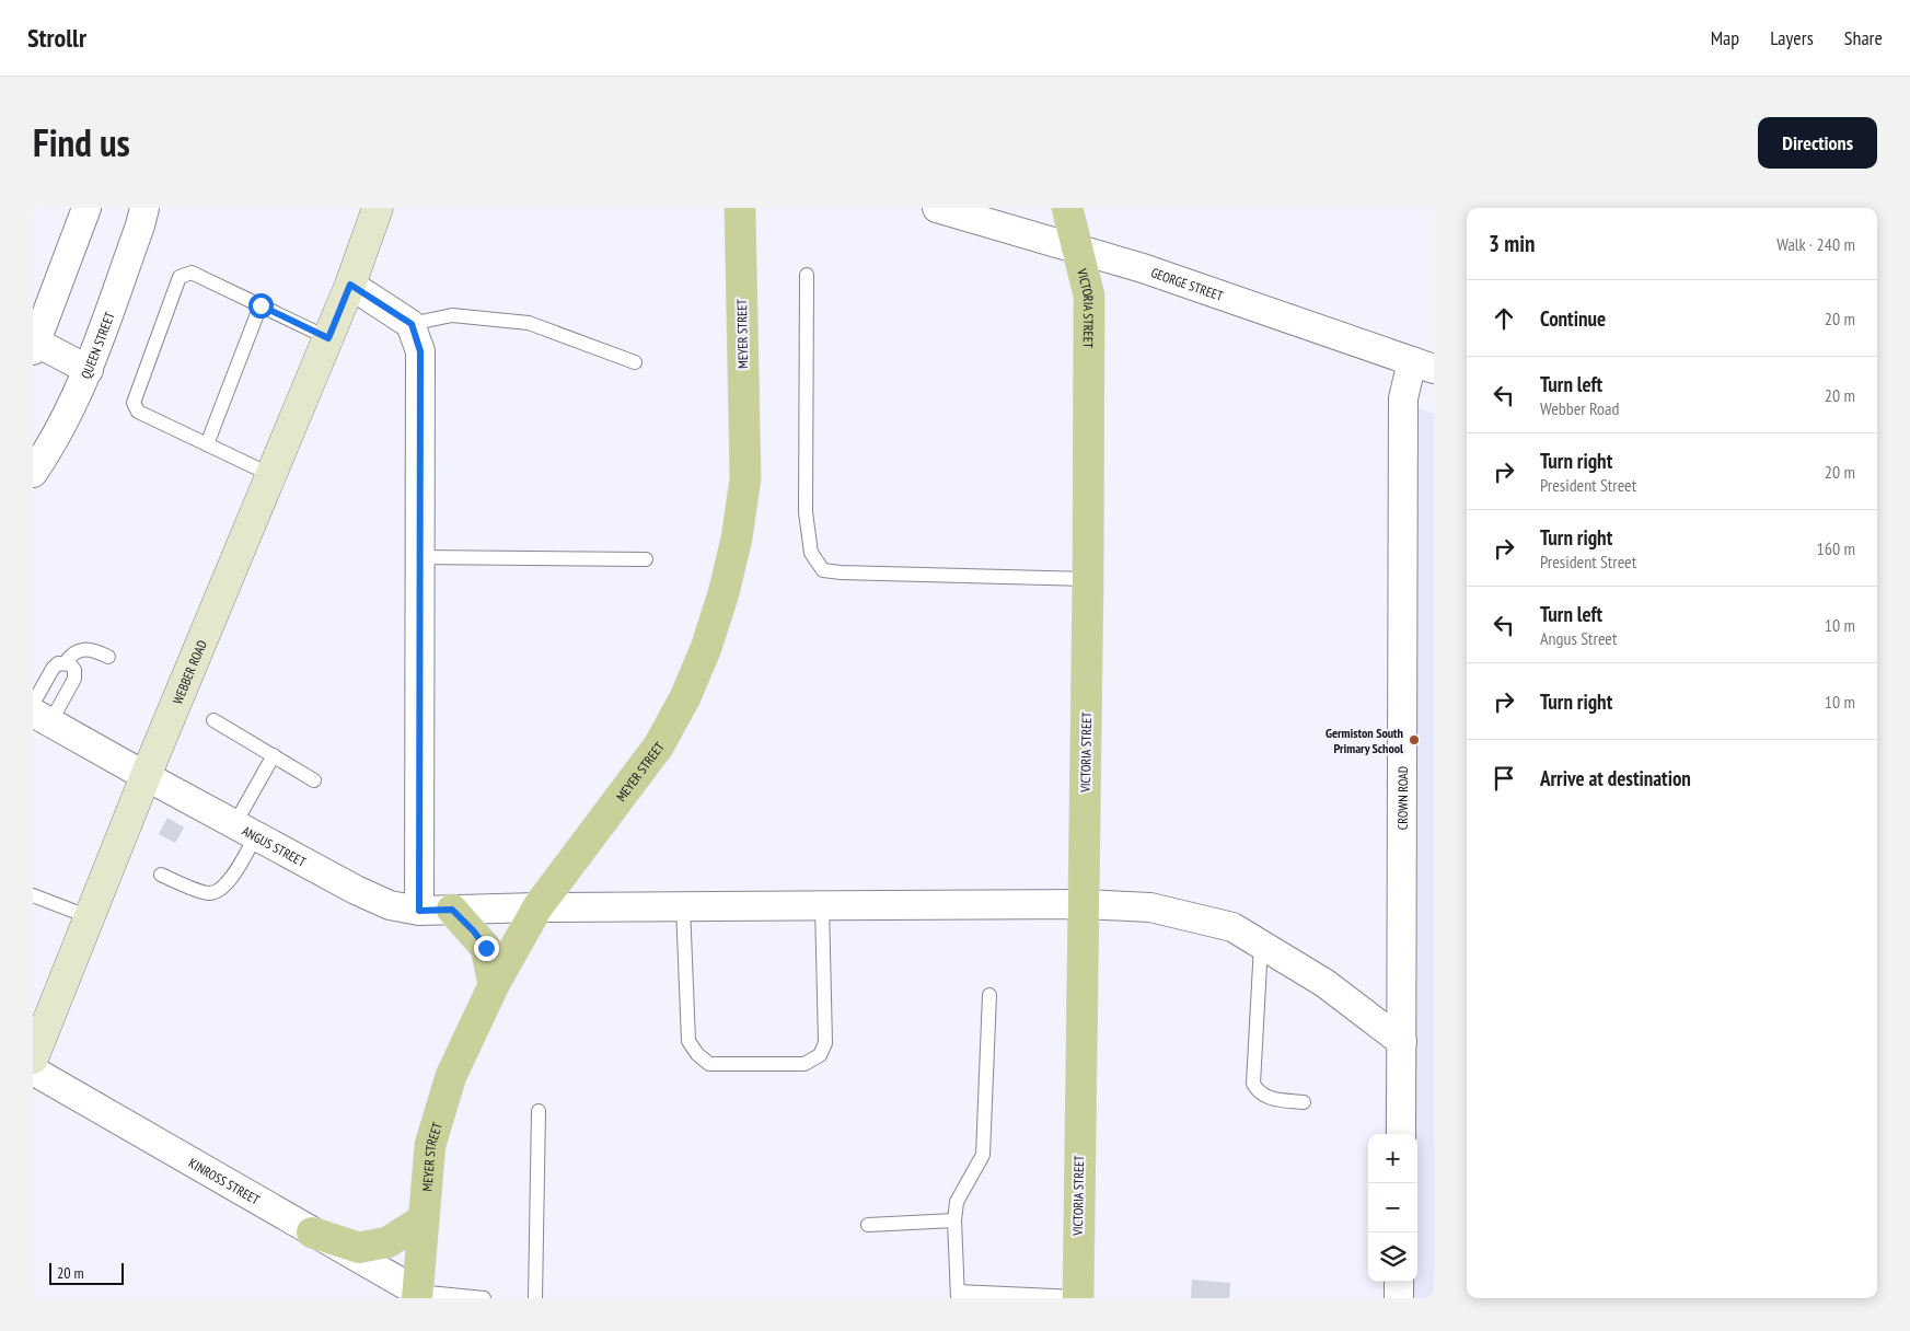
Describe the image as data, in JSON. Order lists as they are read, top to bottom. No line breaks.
{"streets":{"main road":["VICTORIA STREET","MEYER STREET"],"street":["GEORGE STREET","QUEEN STREET","WEBBER ROAD","CROWN ROAD","ANGUS STREET","KINROSS STREET"]},"crossings":[["GEORGE STREET","VICTORIA STREET"],["GEORGE STREET","CROWN ROAD"],["VICTORIA STREET","ANGUS STREET"],["MEYER STREET","ANGUS STREET"],["MEYER STREET","KINROSS STREET"],["WEBBER ROAD","ANGUS STREET"],["CROWN ROAD","ANGUS STREET"]],"places":["Germiston South Primary School"],"scale_bar":"20 m","page":{"header":"Strollr","nav":["Map","Layers","Share"],"title":"Find us","buttons":"Directions","heading":["3 min","Walk · 240 m"],"list":[["Continue","20 m"],["Turn left","Webber Road","20 m"],["Turn right","President Street","20 m"],["Turn right","President Street","160 m"],["Turn left","Angus Street","10 m"],["Turn right","10 m"],"Arrive at destination"],"map_buttons":["+","−"],"scale":"20 m"}}
